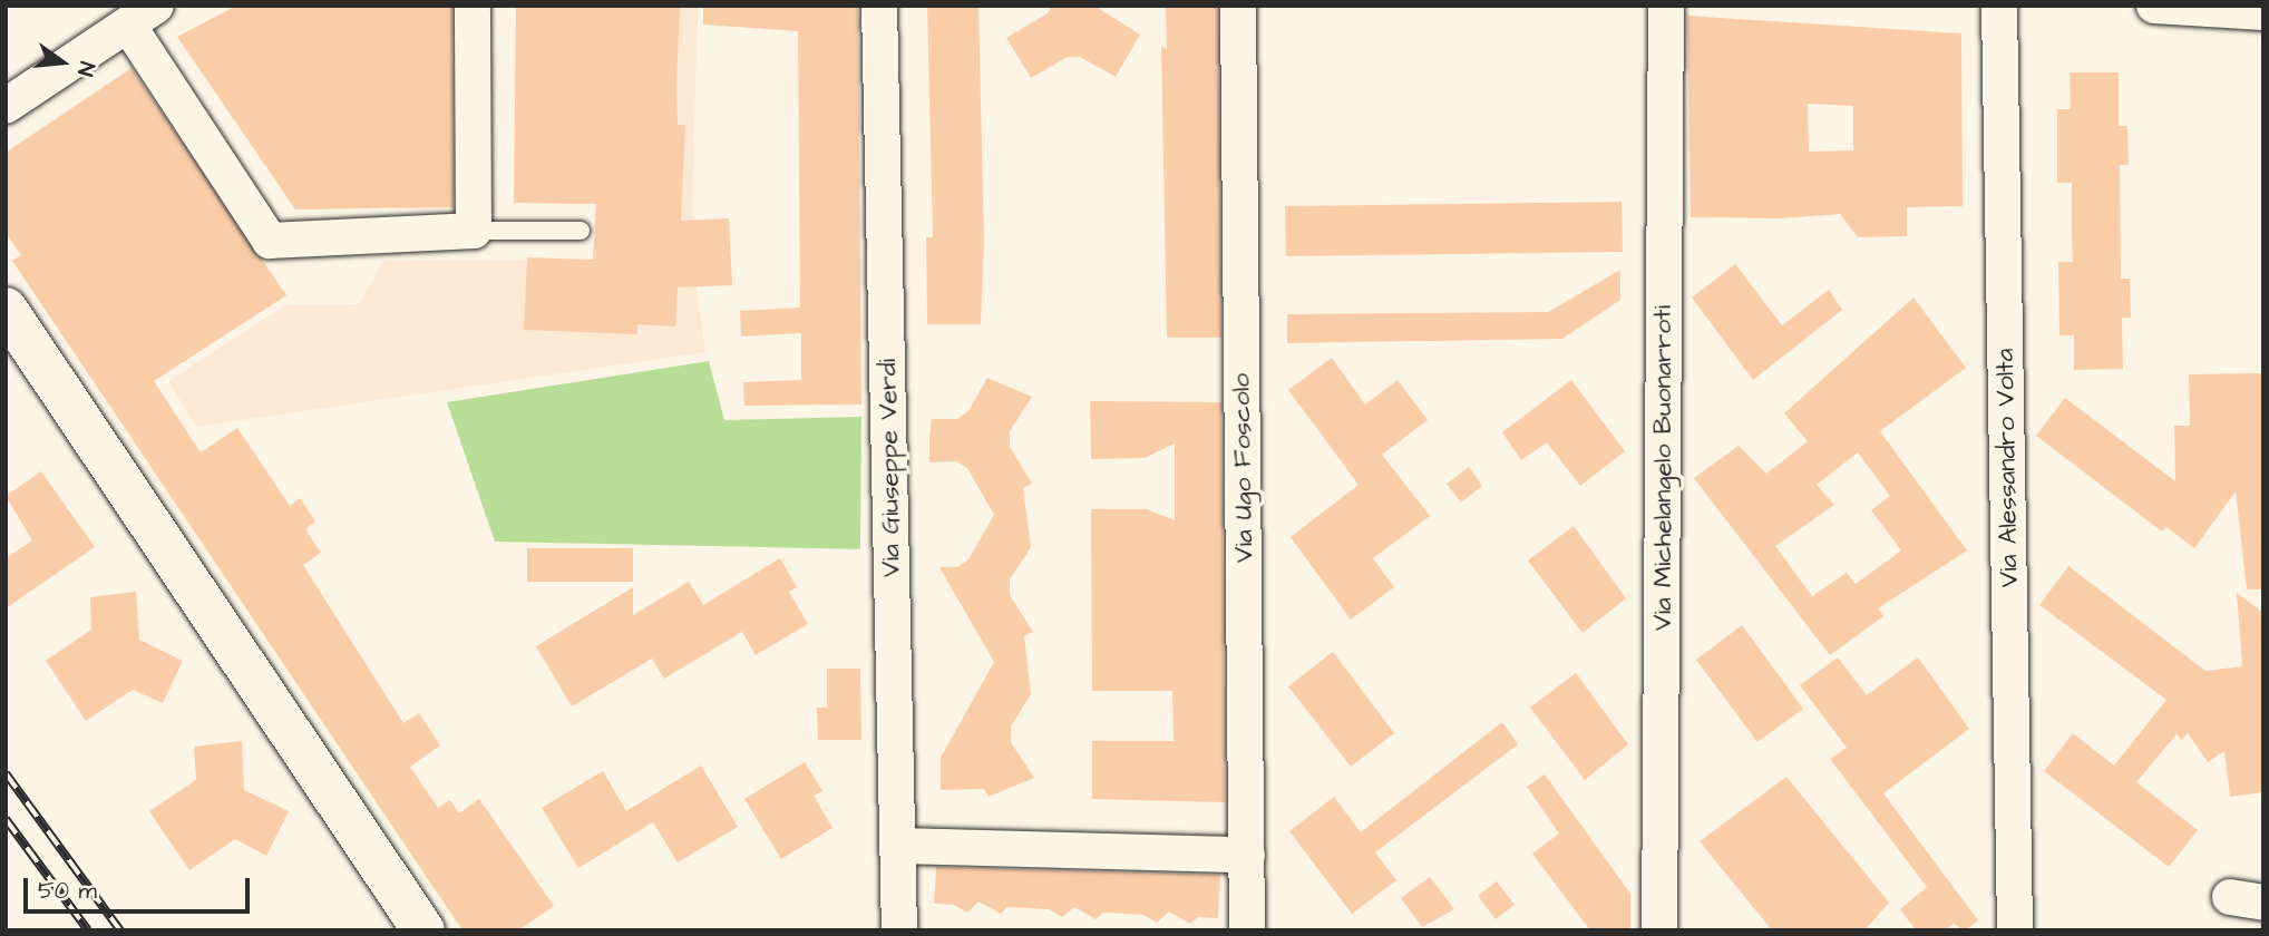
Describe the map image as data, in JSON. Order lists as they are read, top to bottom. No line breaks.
{"streets":{"street":["Via Giuseppe Verdi","Via Ugo Foscolo","Via Michelangelo Buonarroti","Via Alessandro Volta"]},"scale_bar":"50 m","north":"right"}
